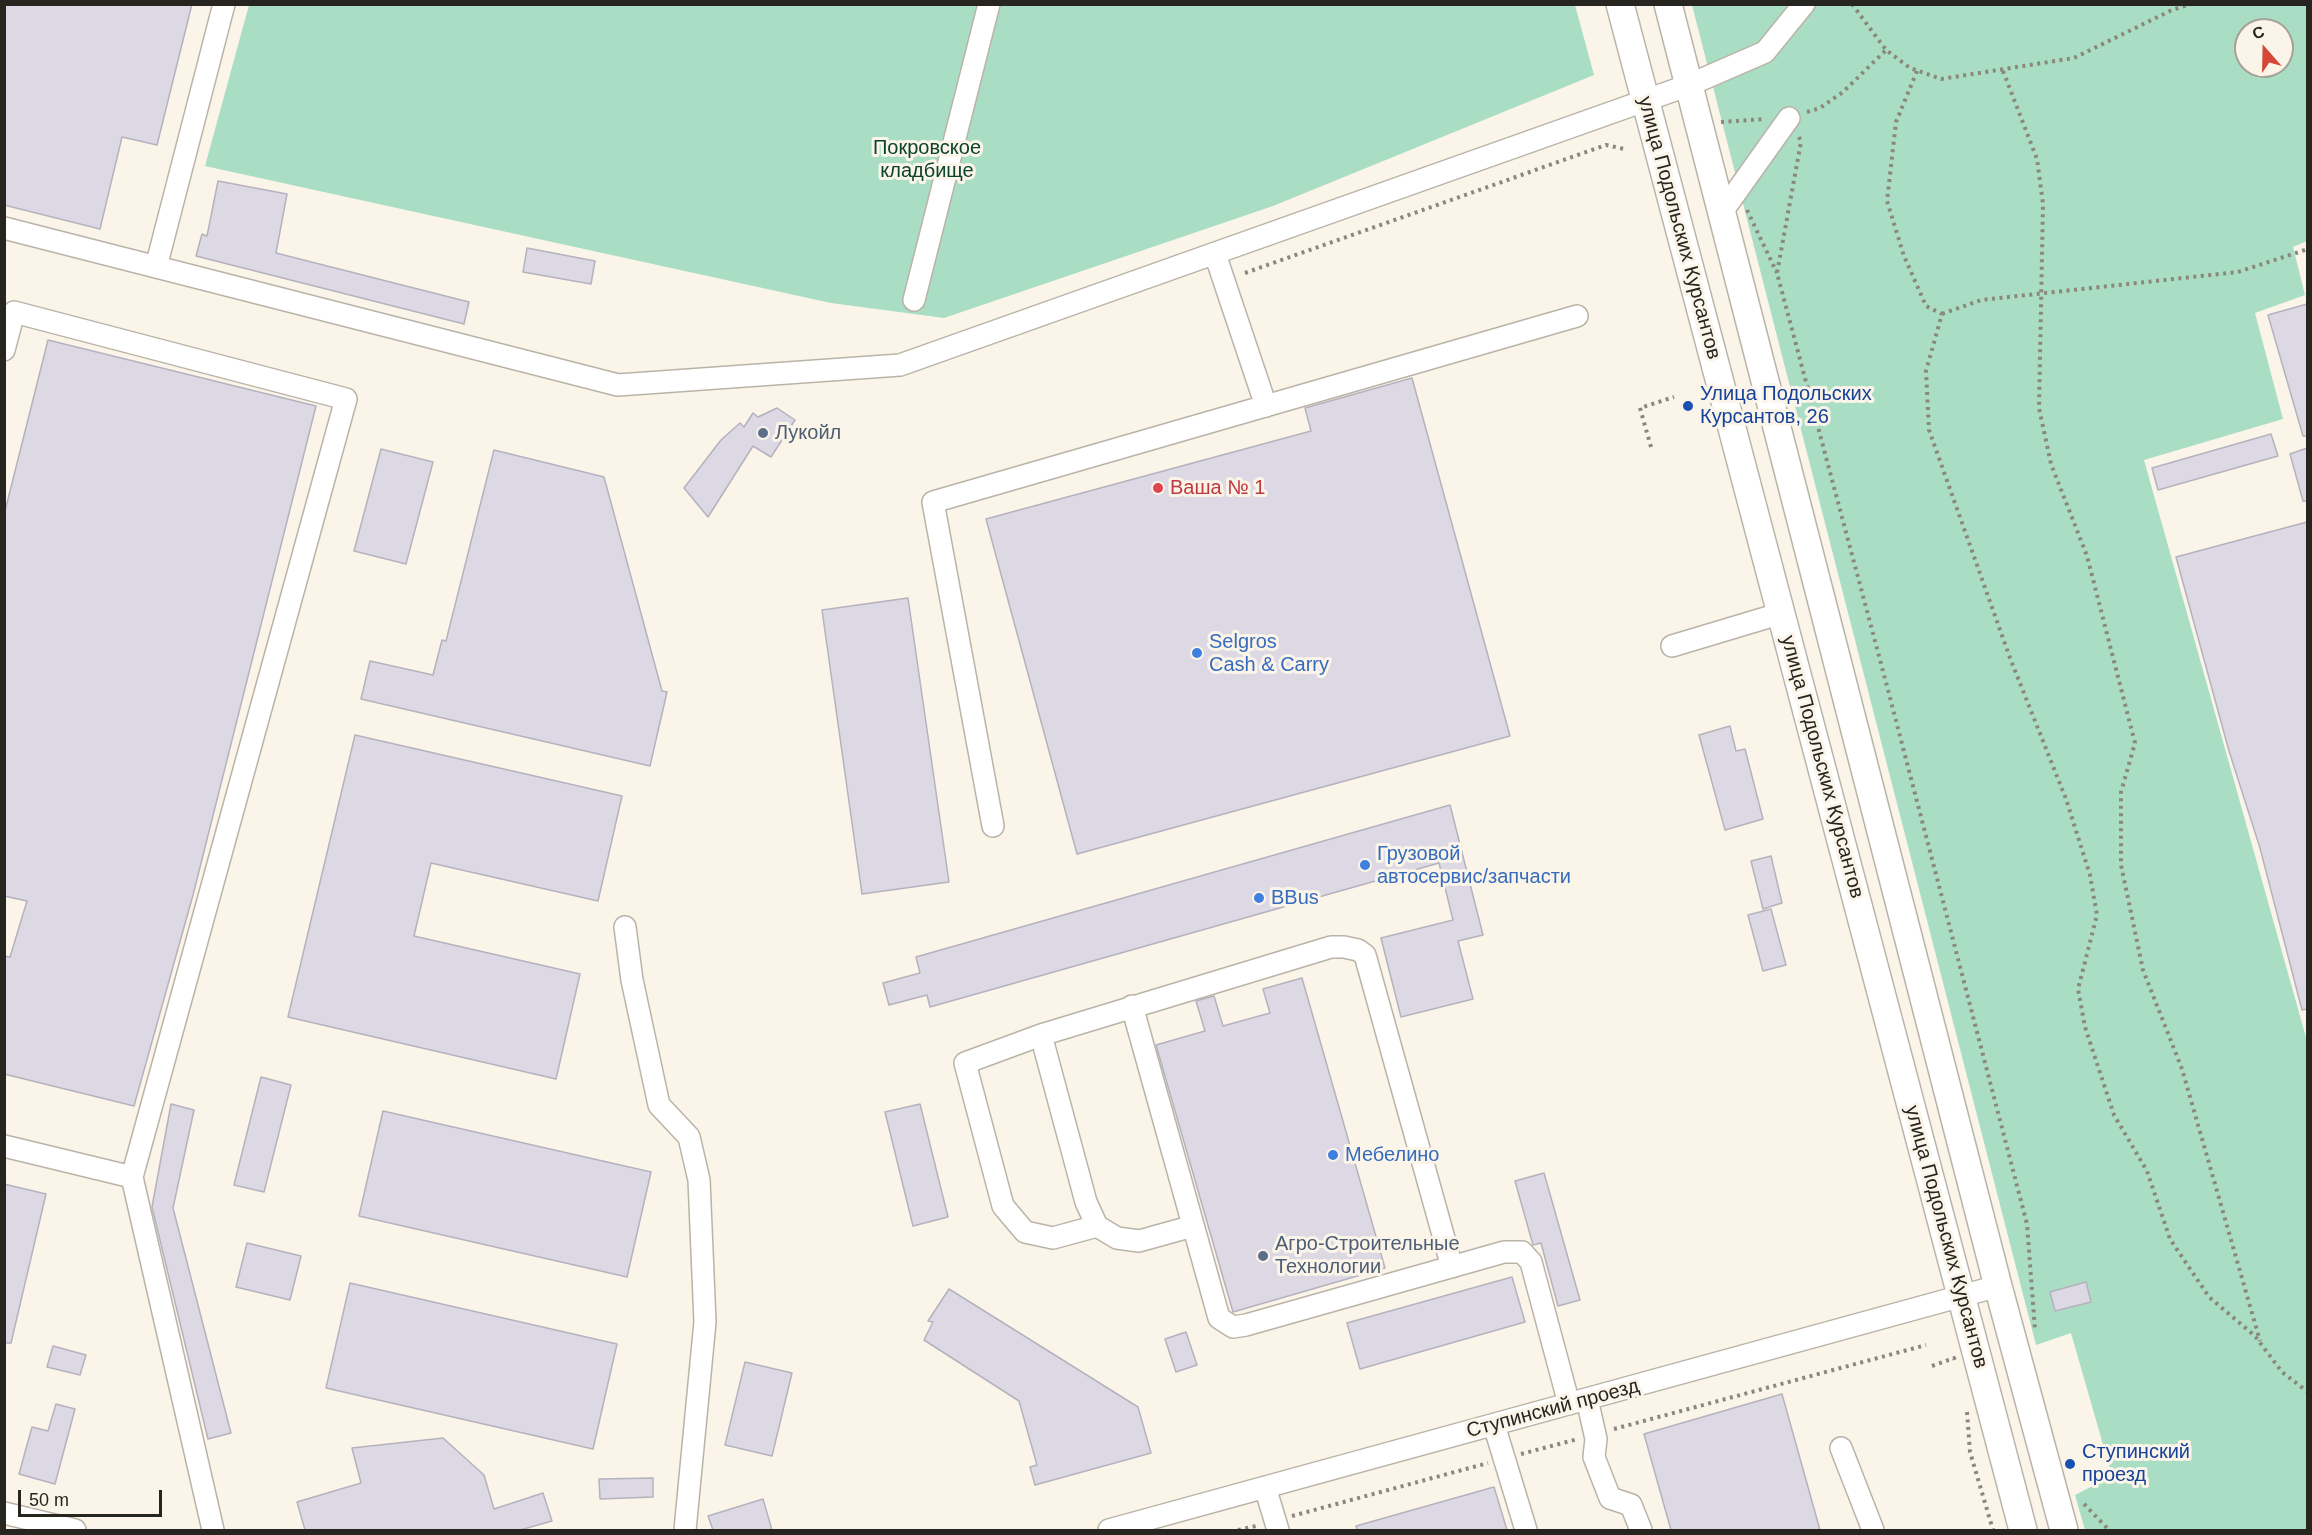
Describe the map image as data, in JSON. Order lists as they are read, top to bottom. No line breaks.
{"streets":{"main road":["улица Подольских Курсантов"],"street":["Ступинский проезд"]},"crossings":[["улица Подольских Курсантов","Ступинский проезд"]],"parks":["Покровское кладбище"],"places":["Улица Подольских Курсантов, 26","Лукойл","Ваша № 1","Selgros Cash & Carry","Грузовой автосервис/запчасти","BBus","Мебелино","Агро-Строительные Технологии","Ступинский проезд"],"scale_bar":"50 m","north":"top"}
